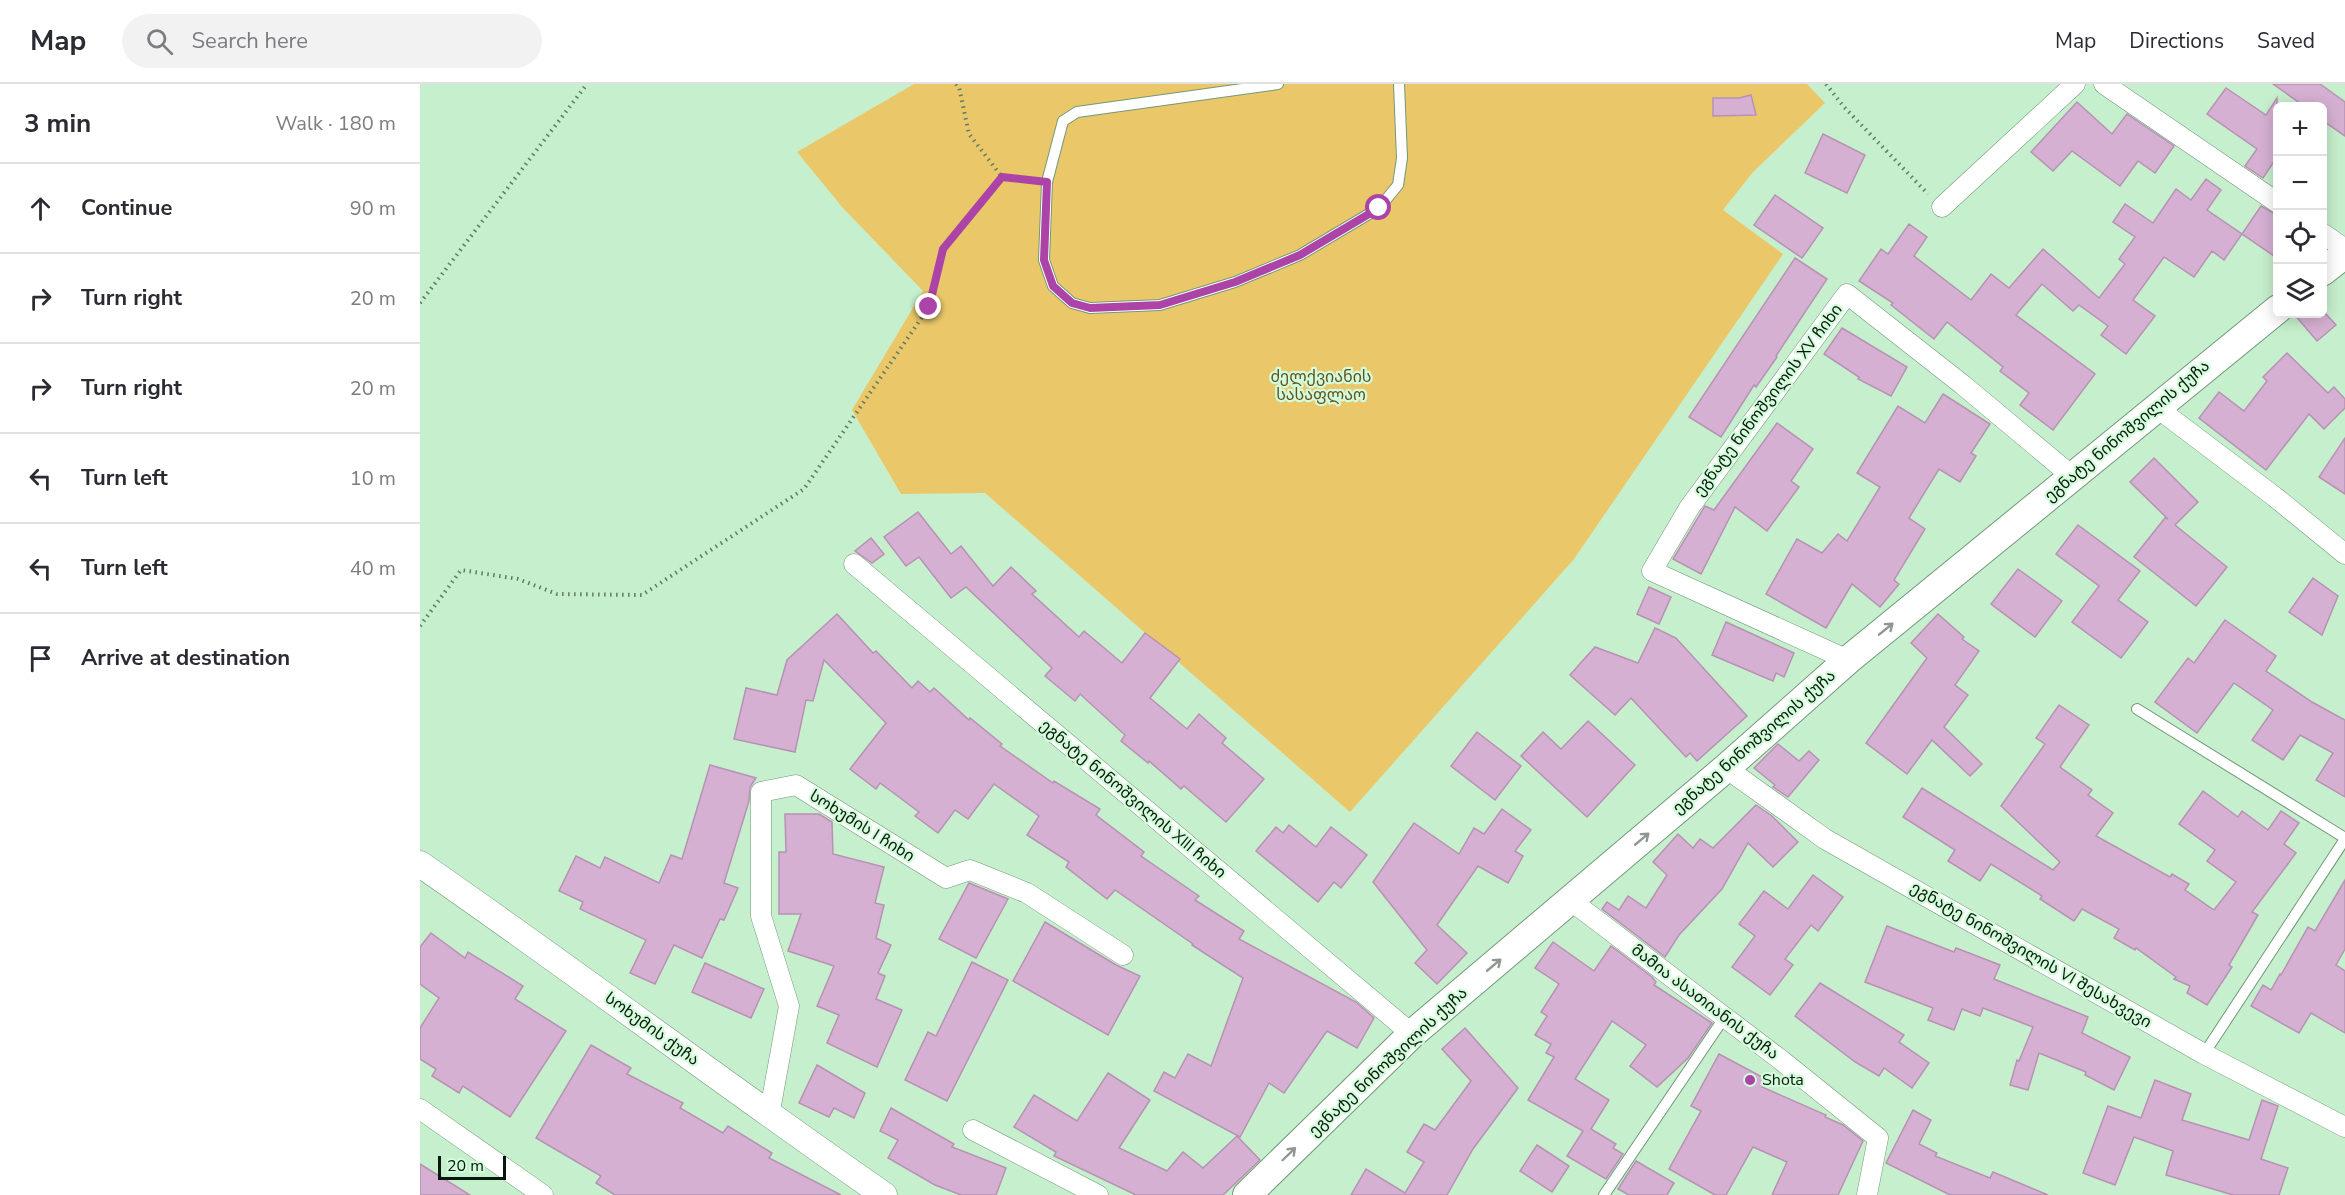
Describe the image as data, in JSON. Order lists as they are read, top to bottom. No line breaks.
{"streets":{"main road":["ეგნატე ნინოშვილის ქუჩა"],"street":["ეგნატე ნინოშვილის XV ჩიხი","ეგნატე ნინოშვილის XIII ჩიხი","სოხუმის I ჩიხი","ეგნატე ნინოშვილის VI შესახვევი","მამია ასათიანის ქუჩა","სოხუმის ქუჩა"]},"crossings":[["ეგნატე ნინოშვილის XV ჩიხი","ეგნატე ნინოშვილის ქუჩა"],["ეგნატე ნინოშვილის ქუჩა","ეგნატე ნინოშვილის XIII ჩიხი"],["ეგნატე ნინოშვილის ქუჩა","ეგნატე ნინოშვილის VI შესახვევი"],["ეგნატე ნინოშვილის ქუჩა","მამია ასათიანის ქუჩა"],["სოხუმის I ჩიხი","სოხუმის ქუჩა"]],"one_way":["ეგნატე ნინოშვილის ქუჩა"],"parks":["ძელქვიანის სასაფლაო"],"places":["Shota"],"scale_bar":"20 m","page":{"header":"Map","search":"Search here","nav":["Map","Directions","Saved"],"heading":["3 min","Walk · 180 m"],"map_buttons":["+","−"],"list":[["Continue","90 m"],["Turn right","20 m"],["Turn right","20 m"],["Turn left","10 m"],["Turn left","40 m"],"Arrive at destination"],"scale":"20 m"}}
